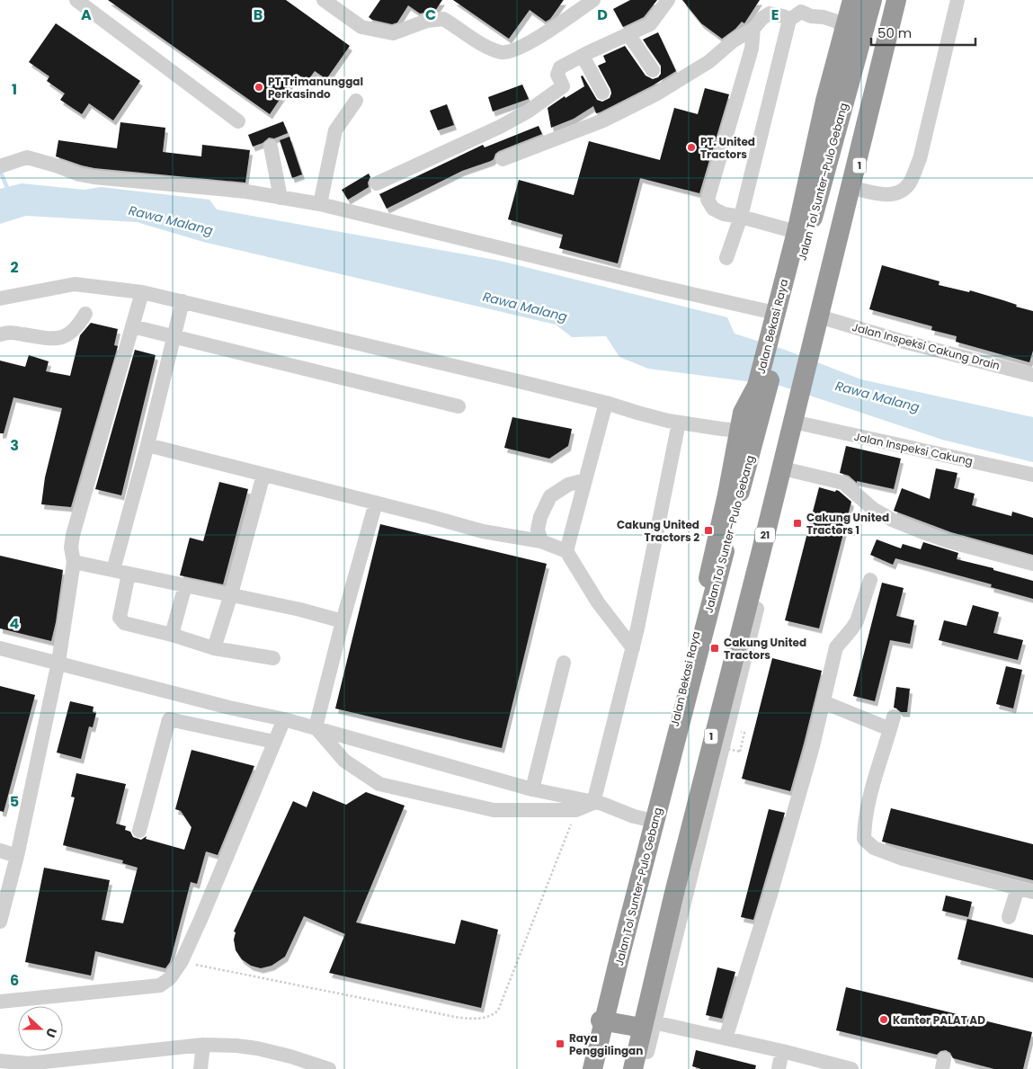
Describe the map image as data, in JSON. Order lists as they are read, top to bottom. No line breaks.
{"streets":{"highway":["1","Jalan Tol Sunter–Pulo Gebang","Jalan Bekasi Raya","21"],"street":["Jalan Inspeksi Cakung Drain","Jalan Inspeksi Cakung"]},"crossings":[["1","Jalan Inspeksi Cakung Drain"],["1","Jalan Inspeksi Cakung"]],"water":["Rawa Malang"],"places":{"other":["PT Trimanunggal Perkasindo","PT. United Tractors","Kantor PALAT AD"],"transit":["Cakung United Tractors 1","Cakung United Tractors 2","Cakung United Tractors","Raya Penggilingan"]},"scale_bar":"50 m","north":"right","grid":{"columns":["A","B","C","D","E"],"rows":["1","2","3","4","5","6"]}}
